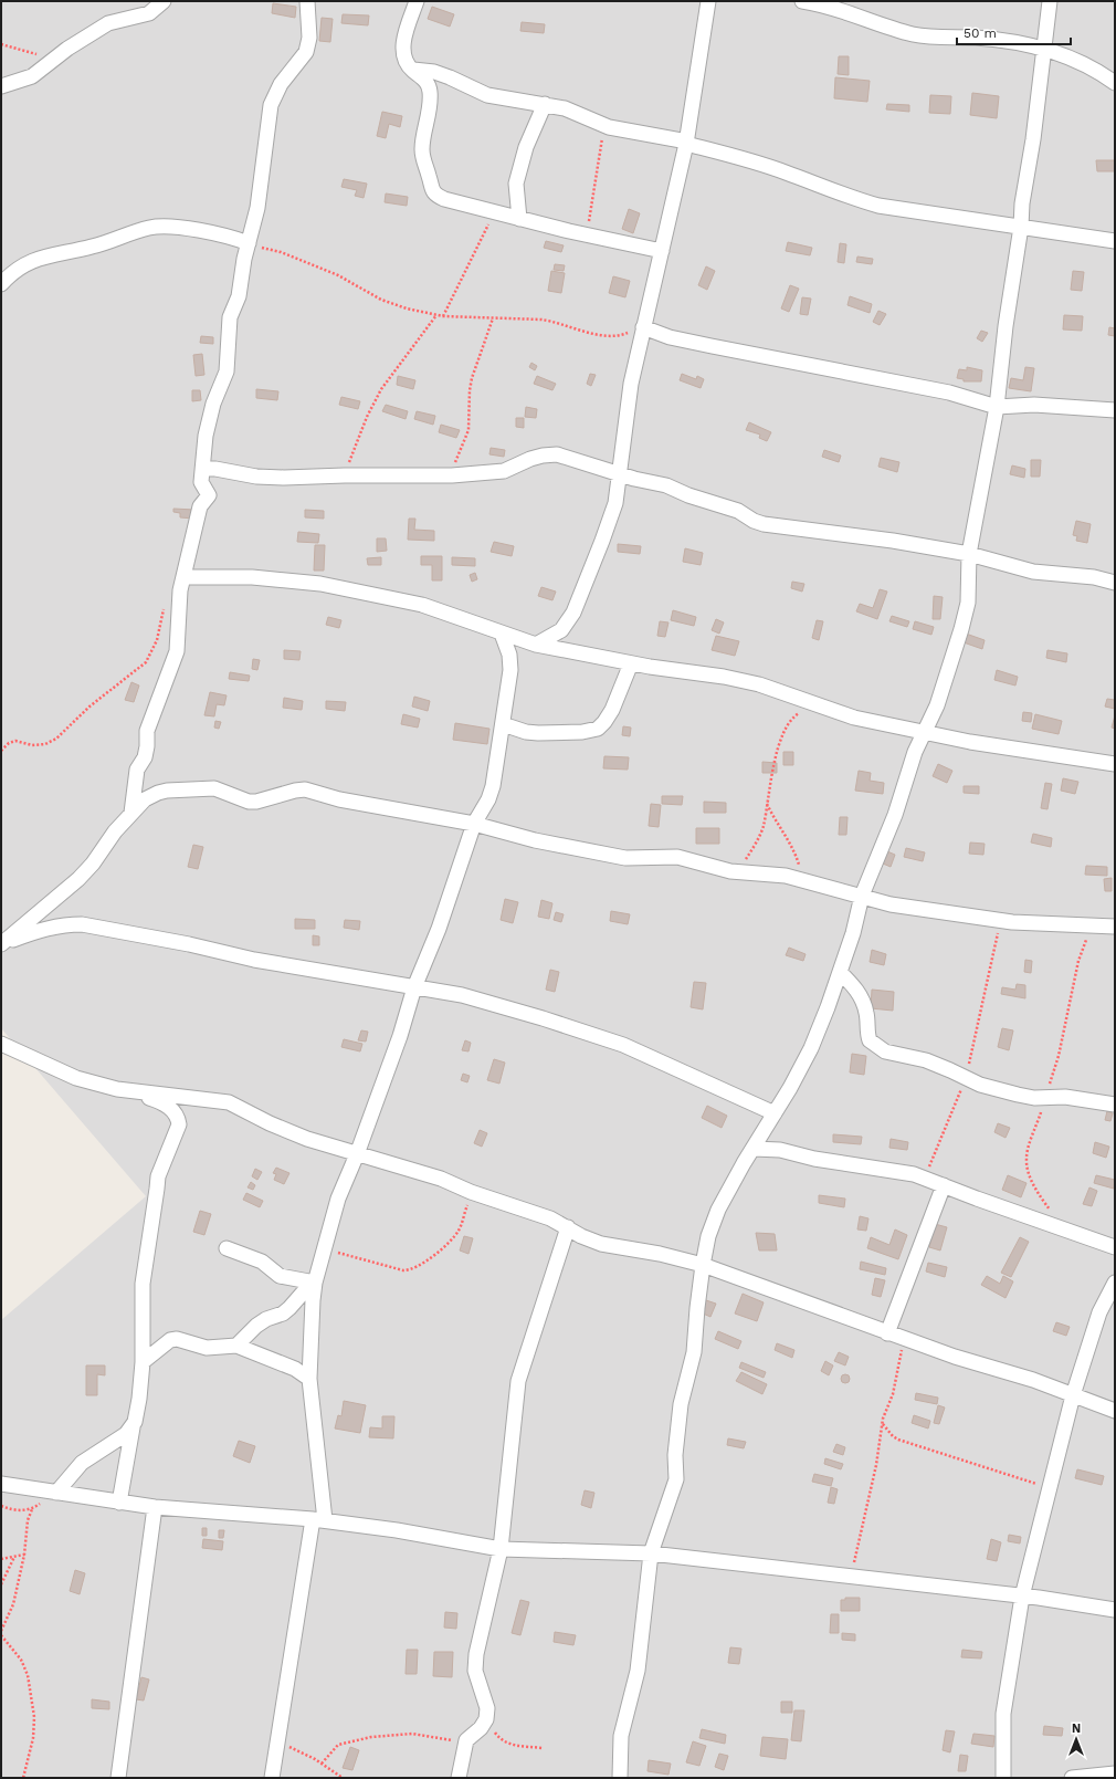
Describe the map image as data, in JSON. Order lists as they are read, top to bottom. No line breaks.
{"scale_bar":"50 m","north":"top"}
